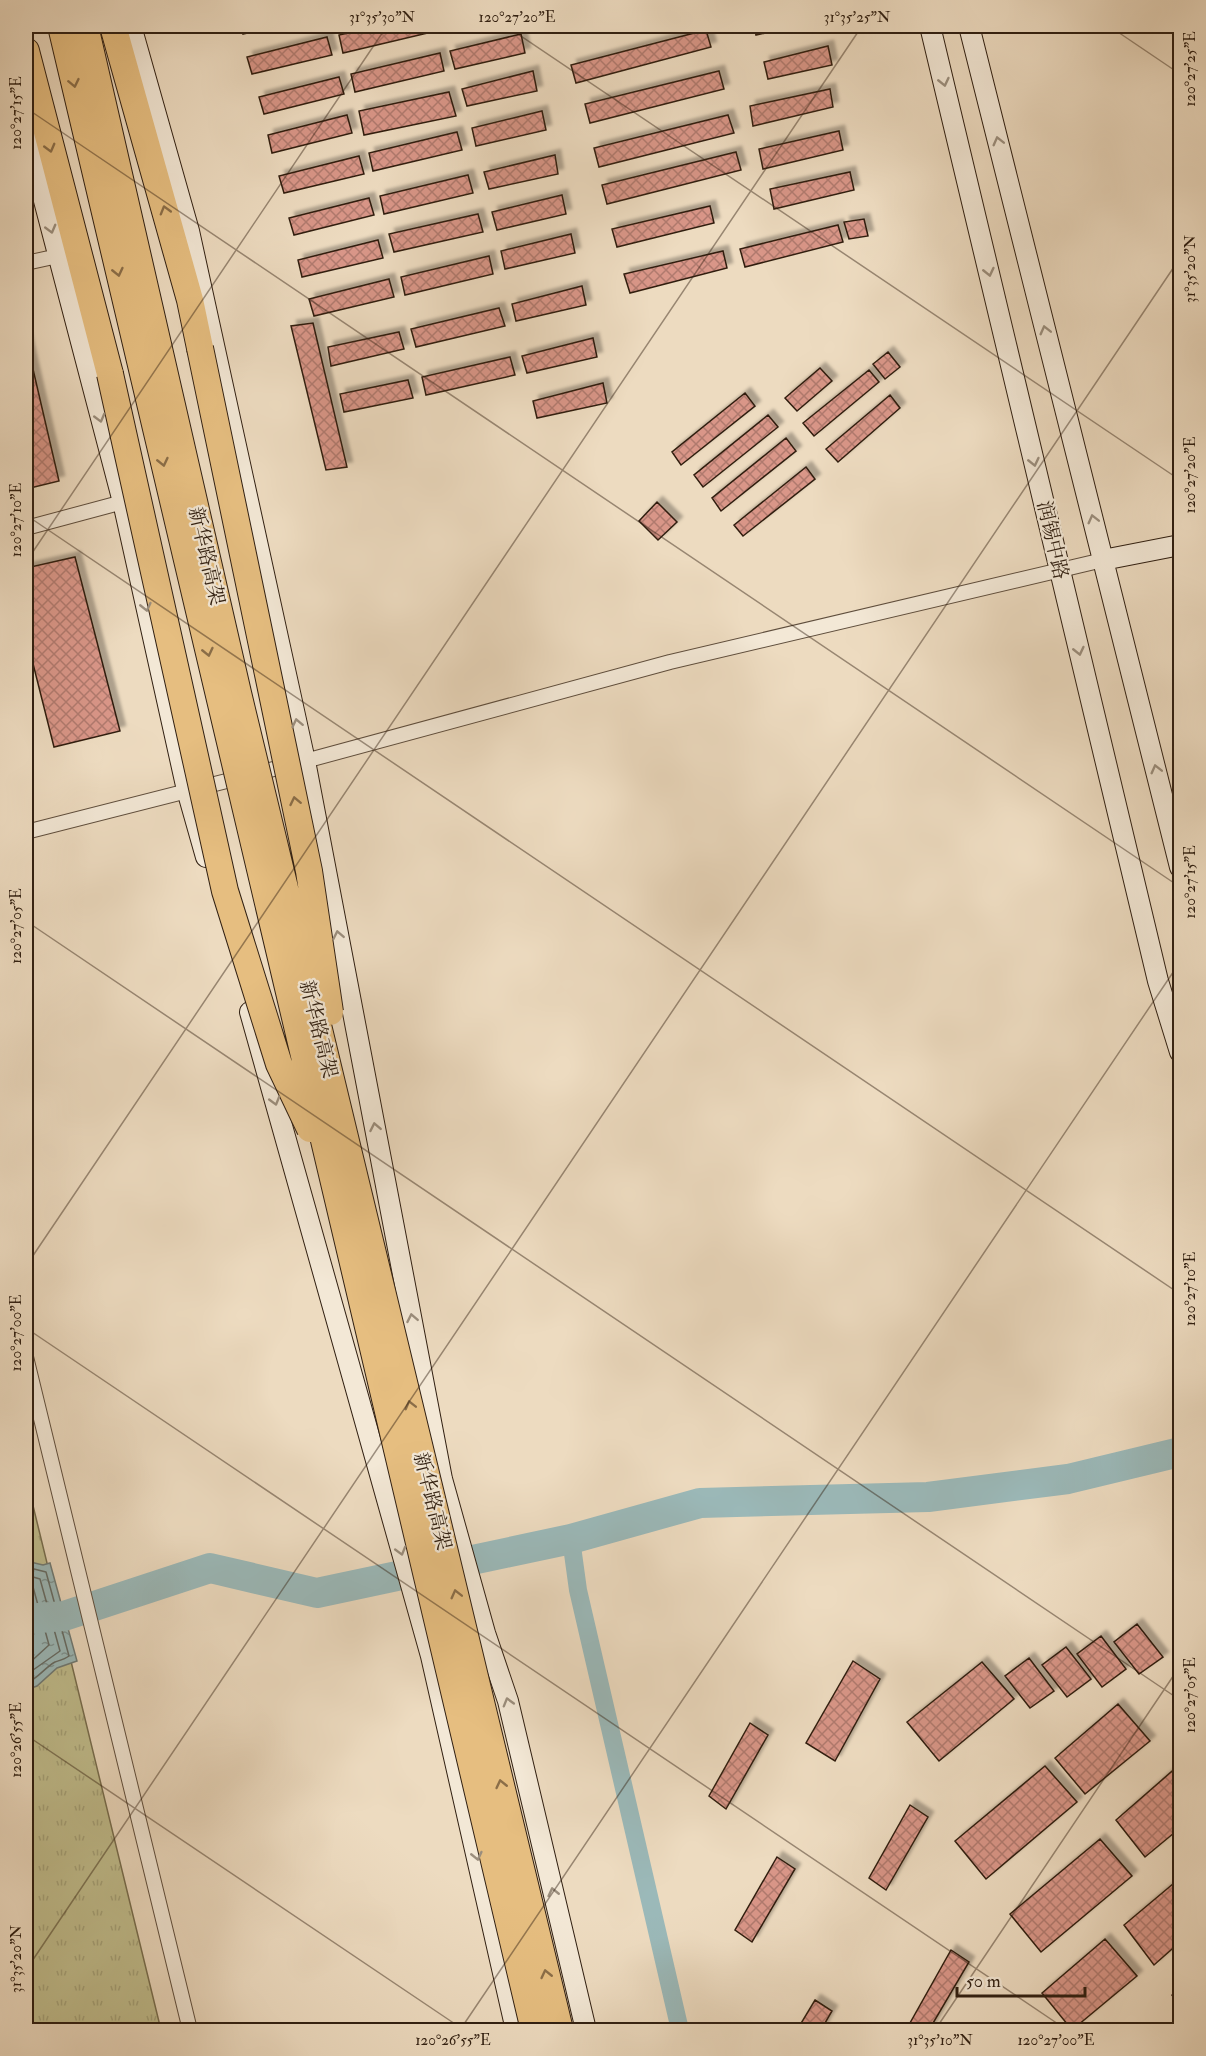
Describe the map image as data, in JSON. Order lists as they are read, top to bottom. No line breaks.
{"streets":{"highway":["新华路高架"],"main road":["润锡中路"]},"scale_bar":"50 m","coordinates":["31°35'30\"N","120°27'20\"E","31°35'25\"N","120°27'25\"E","120°27'15\"E","31°35'20\"N","120°27'10\"E","120°27'05\"E","120°27'00\"E","120°26'55\"E","31°35'10\"N"]}
